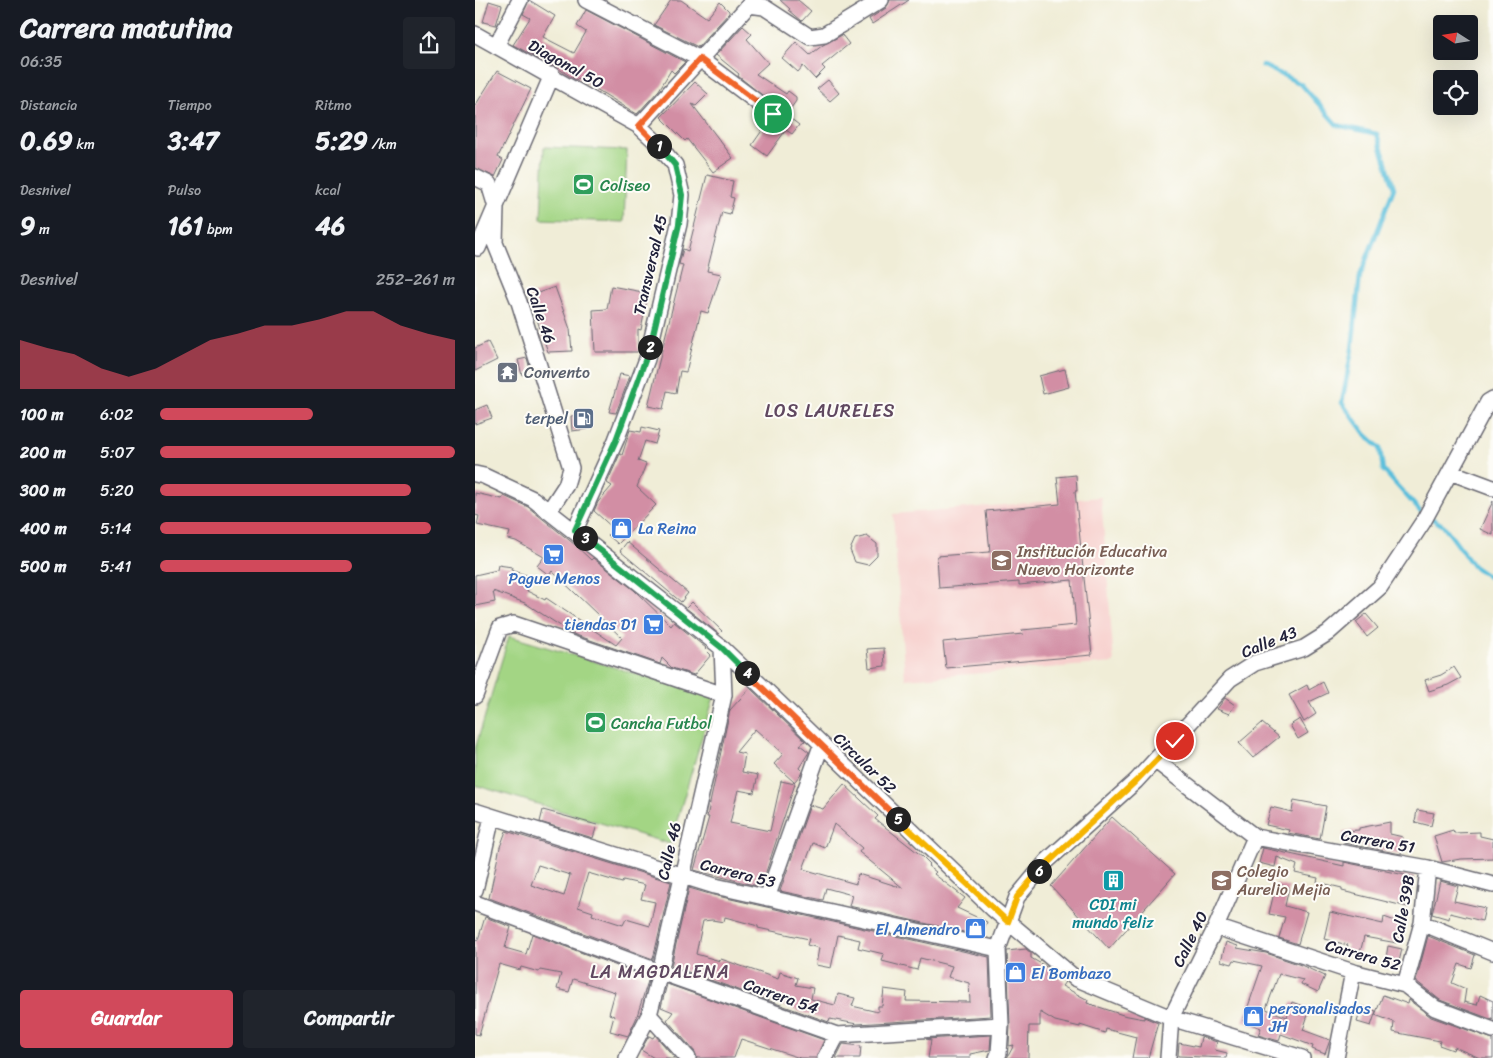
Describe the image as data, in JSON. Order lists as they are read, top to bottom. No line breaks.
{"streets":{"street":["Diagonal 50","Transversal 45","Calle 46","Calle 43","Circular 52","Carrera 51","Carrera 53","Calle 39B","Calle 40","Carrera 52","Carrera 54"]},"crossings":[["Diagonal 50","Transversal 45"],["Transversal 45","Circular 52"],["Calle 46","Circular 52"],["Calle 46","Carrera 53"],["Calle 46","Carrera 54"],["Calle 43","Circular 52"],["Calle 43","Carrera 53"],["Circular 52","Calle 40"],["Carrera 51","Calle 39B"],["Carrera 51","Calle 40"],["Calle 39B","Carrera 52"],["Calle 40","Carrera 52"]],"districts":["LOS LAURELES","LA MAGDALENA"],"places":{"sports":["Coliseo","Cancha Futbol"],"temple":["Convento"],"fuel station":["terpel"],"shop":["La Reina","El Almendro","El Bombazo","personalisados JH"],"supermarket":["Pague Menos","tiendas D1"],"school or university":["Institución Educativa Nuevo Horizonte","Colegio Aurelio Mejia"],"building":["CDI mi mundo feliz"]},"north":"left","page":{"heading":["Carrera matutina","06:35"],"stats":[["Distancia","0.69 km"],["Tiempo","3:47"],["Ritmo","5:29 /km"],["Desnivel","9 m"],["Pulso","161 bpm"],["kcal","46"]],"pins":["1","2","3","4","5","6"],"chart":["Desnivel","252–261 m"],"list":[{"name":"100 m","note":"6:02"},{"name":"200 m","note":"5:07"},{"name":"300 m","note":"5:20"},{"name":"400 m","note":"5:14"},{"name":"500 m","note":"5:41"}],"buttons":["Guardar","Compartir"]}}
